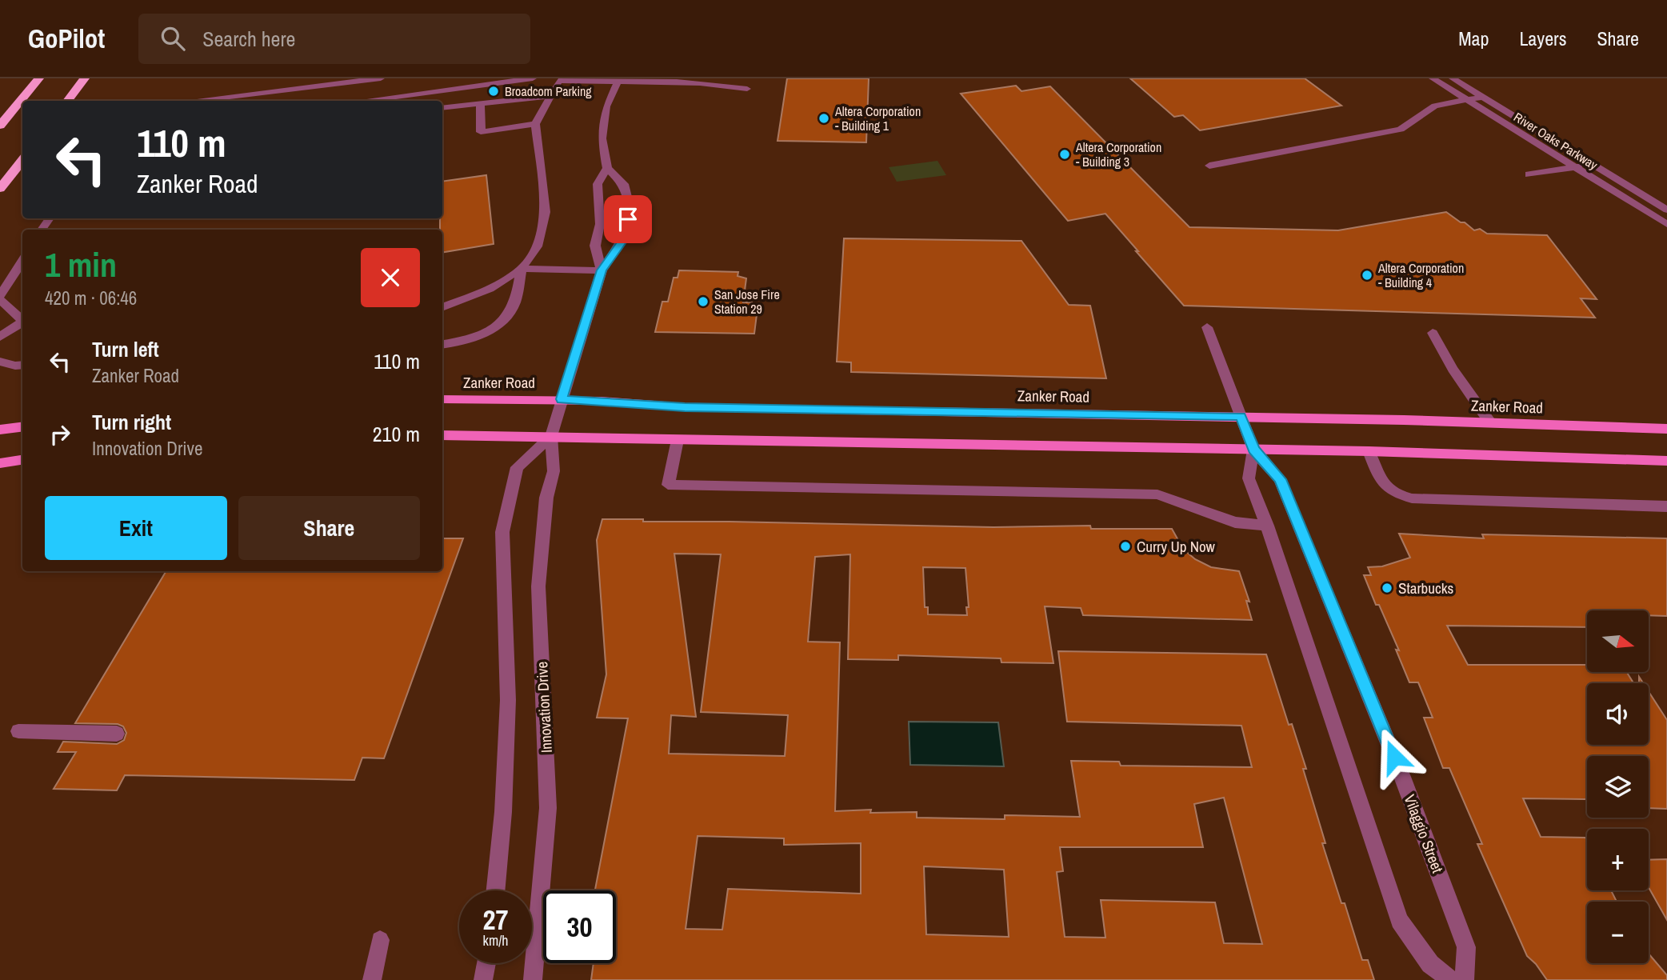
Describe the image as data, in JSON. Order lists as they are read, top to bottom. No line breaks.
{"streets":{"main road":["Zanker Road"],"street":["River Oaks Parkway","Innovation Drive","Vilaggio Street"]},"crossings":[["Zanker Road","Innovation Drive"],["Zanker Road","Vilaggio Street"]],"places":["Broadcom Parking","Altera Corporation - Building 1","Altera Corporation - Building 3","Altera Corporation - Building 4","San Jose Fire Station 29","Curry Up Now","Starbucks"],"north":"right","page":{"header":"GoPilot","search":"Search here","nav":["Map","Layers","Share"],"turn":["110 m","Zanker Road"],"heading":["1 min","420 m · 06:46"],"list":[{"name":"Turn left","note":"Zanker Road","value":"110 m"},{"name":"Turn right","note":"Innovation Drive","value":"210 m"}],"buttons":["Exit","Share"],"map_buttons":["+","−"],"speed":"27 km/h","limit":"30"}}
